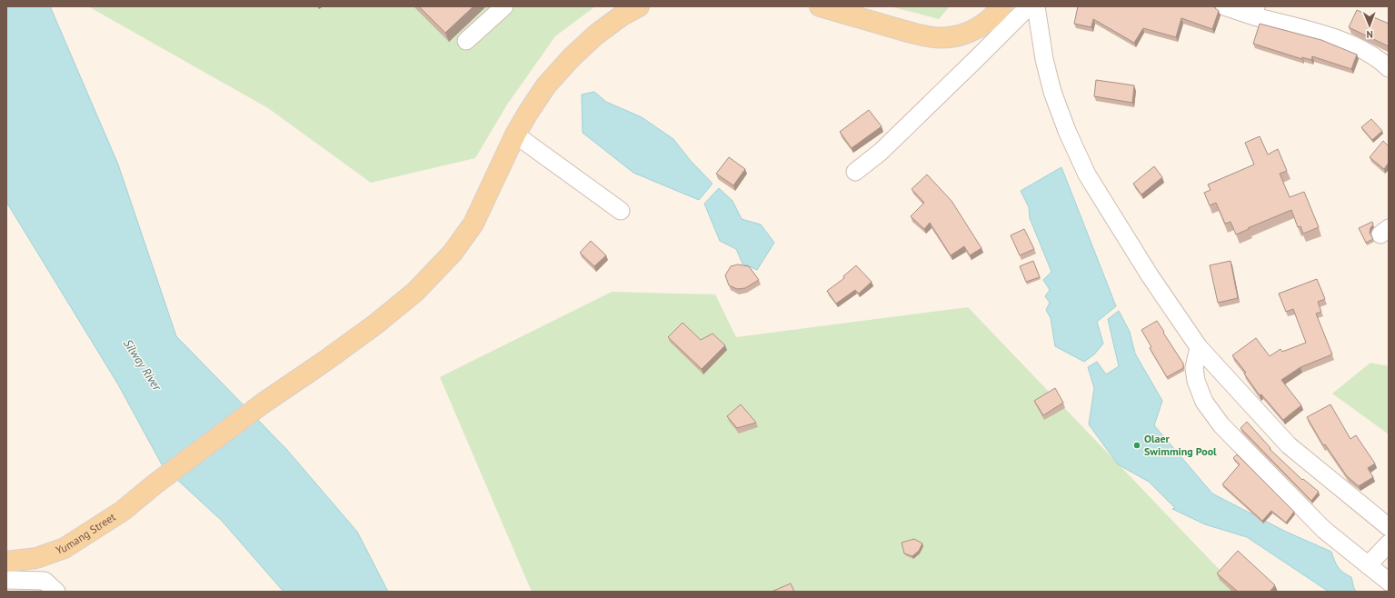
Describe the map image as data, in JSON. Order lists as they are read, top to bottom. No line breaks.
{"streets":{"main road":["Yumang Street"]},"water":["Silway River"],"places":["Olaer Swimming Pool"],"north":"bottom"}
